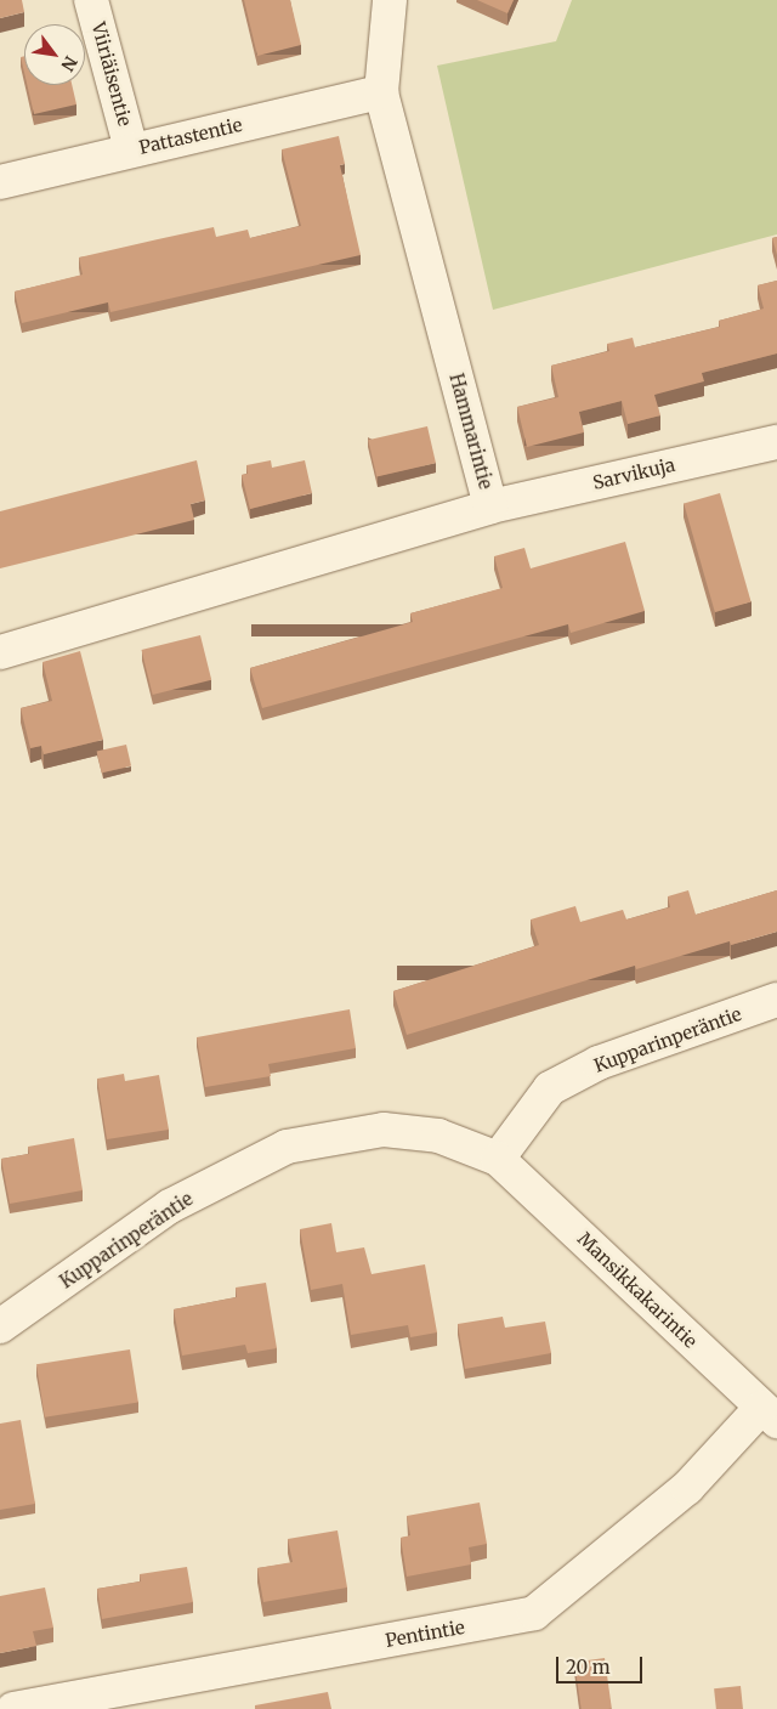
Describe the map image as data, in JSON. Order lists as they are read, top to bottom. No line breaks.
{"streets":{"street":["Viiriäisentie","Pattastentie","Hammarintie","Sarvikuja","Kupparinperäntie","Mansikkakarintie","Pentintie"]},"crossings":[["Viiriäisentie","Pattastentie"],["Pattastentie","Hammarintie"],["Hammarintie","Sarvikuja"],["Kupparinperäntie","Mansikkakarintie"],["Mansikkakarintie","Pentintie"]],"scale_bar":"20 m","north":"bottom right"}
